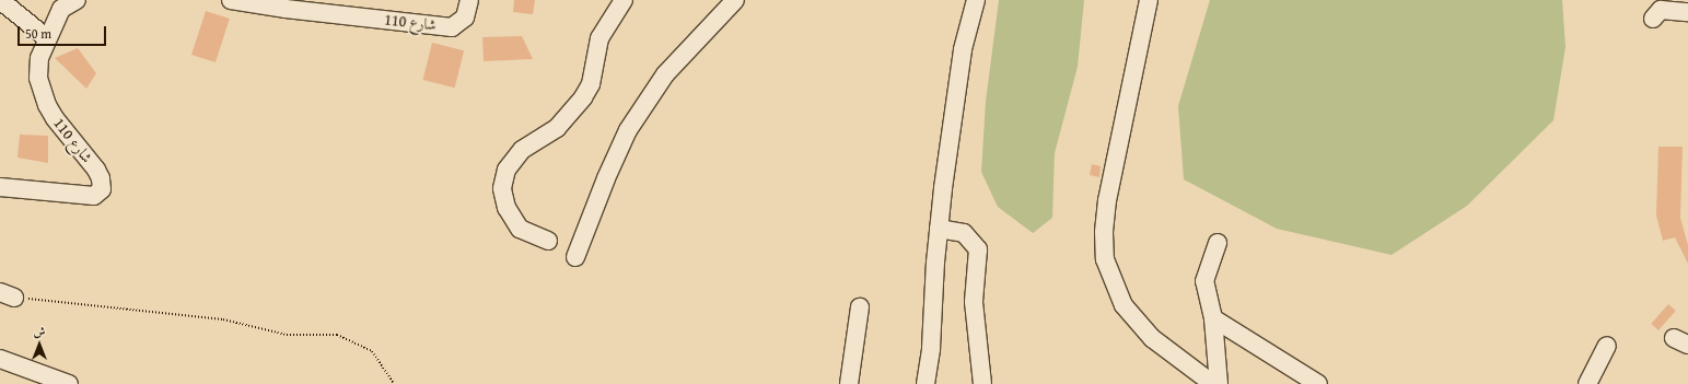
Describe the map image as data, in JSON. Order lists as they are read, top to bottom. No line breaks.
{"streets":{"street":["شارع 110"]},"scale_bar":"50 m","north":"top"}
